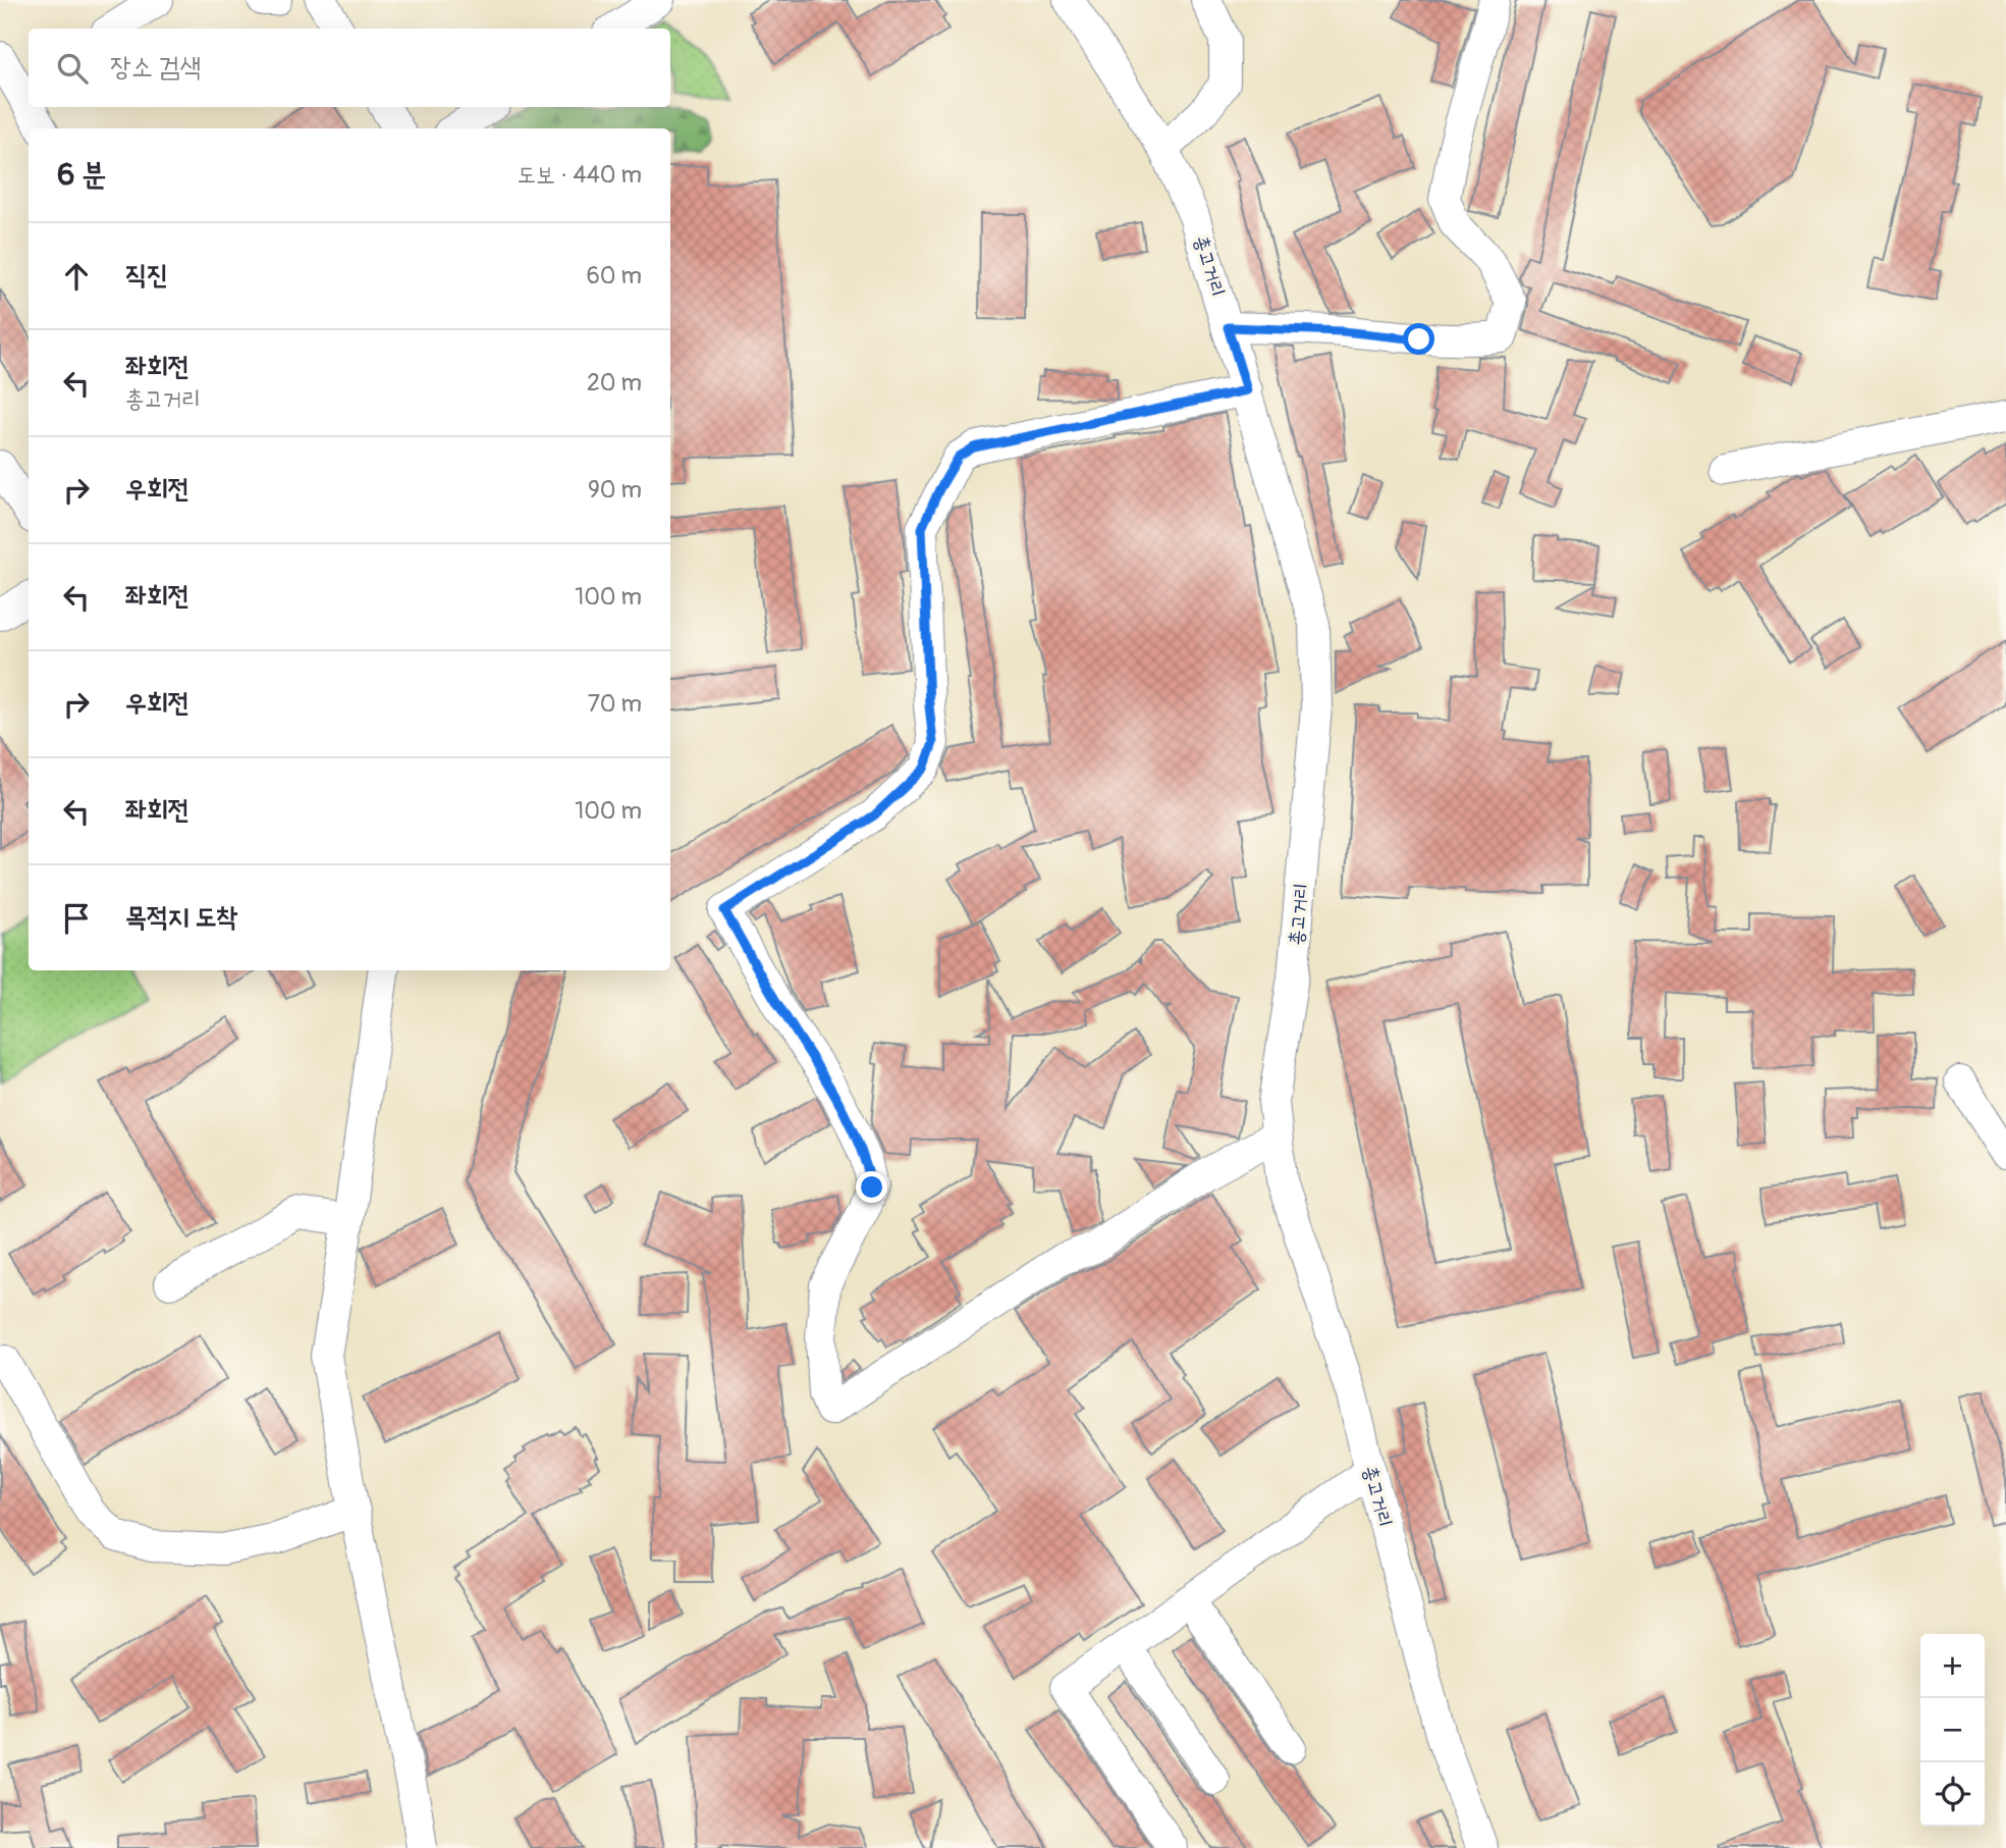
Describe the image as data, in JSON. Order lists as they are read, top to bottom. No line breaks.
{"streets":{"street":["총고거리"]},"page":{"search":"장소 검색","heading":["6 분","도보 · 440 m"],"list":[["직진","60 m"],["좌회전","총고거리","20 m"],["우회전","90 m"],["좌회전","100 m"],["우회전","70 m"],["좌회전","100 m"],"목적지 도착"],"map_buttons":["+","−"]}}
